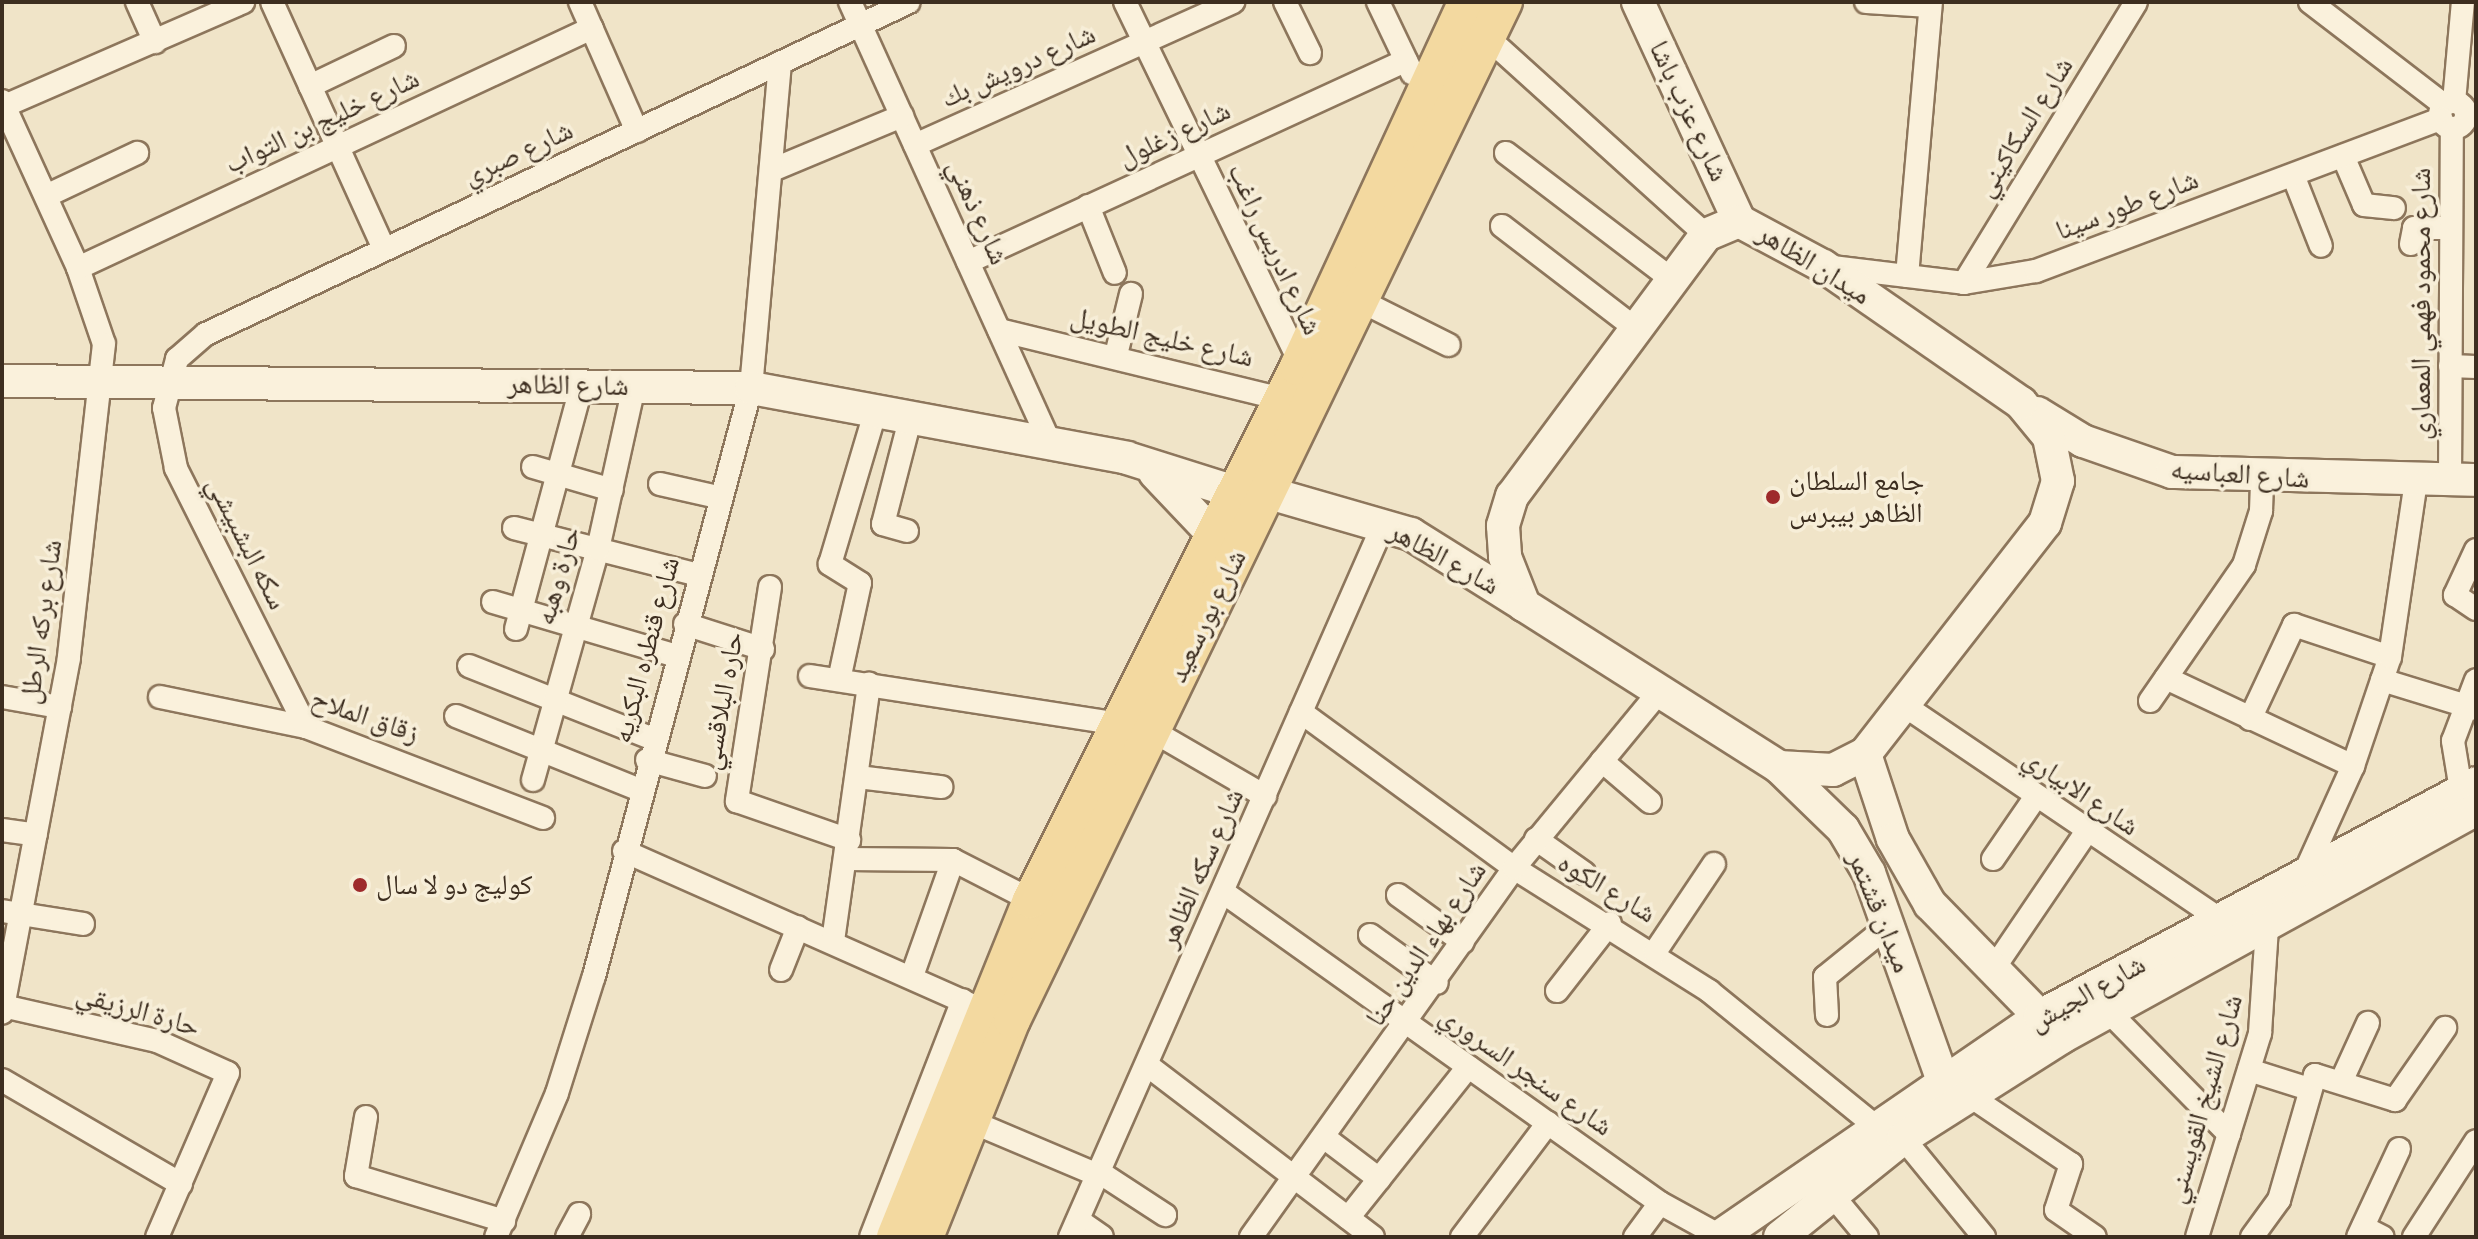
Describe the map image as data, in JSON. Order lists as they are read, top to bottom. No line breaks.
{"streets":{"main road":["شارع عزب باشا","ميدان الظاهر","شارع الظاهر","شارع العباسيه","شارع بورسعيد","ميدان قشتمر","شارع الجيش"],"street":["شارع درويش بك","شارع خليج بن التواب","شارع السكاكيني","شارع زغلول","شارع صبري","شارع طور سينا","شارع ذهني","شارع ادريس راغب","شارع محمود فهمي المعماري","شارع خليج الطويل","سكه البشبيشي","حارة وهبه","شارع بركه الرطل","شارع قنطره البكريه","حاره البلاقسي","زقاق الملاح","شارع الابياري","شارع سكه الظاهر","شارع الكوه","شارع بهاء الدين حنا","حارة الرزيقي","شارع سنجر السروري","شارع الشيخ القويسني"]},"crossings":[["شارع درويش بك","شارع ذهني"],["شارع درويش بك","شارع ادريس راغب"],["شارع عزب باشا","ميدان الظاهر"],["شارع خليج بن التواب","شارع بركه الرطل"],["شارع السكاكيني","شارع طور سينا"],["شارع زغلول","شارع ذهني"],["شارع زغلول","شارع ادريس راغب"],["شارع صبري","شارع ذهني"],["شارع صبري","شارع الظاهر"],["شارع صبري","سكه البشبيشي"],["شارع صبري","شارع قنطره البكريه"],["شارع طور سينا","ميدان الظاهر"],["شارع طور سينا","شارع محمود فهمي المعماري"],["شارع ذهني","شارع خليج الطويل"],["شارع ذهني","شارع الظاهر"],["شارع ادريس راغب","شارع خليج الطويل"],["شارع ادريس راغب","شارع بورسعيد"],["ميدان الظاهر","شارع الظاهر"],["ميدان الظاهر","شارع العباسيه"],["ميدان الظاهر","شارع الابياري"],["ميدان الظاهر","ميدان قشتمر"],["ميدان الظاهر","شارع بهاء الدين حنا"],["شارع محمود فهمي المعماري","شارع العباسيه"],["شارع خليج الطويل","شارع بورسعيد"],["شارع الظاهر","سكه البشبيشي"],["شارع الظاهر","حارة وهبه"],["شارع الظاهر","شارع بورسعيد"],["شارع الظاهر","شارع بركه الرطل"],["شارع الظاهر","شارع قنطره البكريه"],["شارع الظاهر","شارع سكه الظاهر"],["سكه البشبيشي","زقاق الملاح"],["شارع بركه الرطل","حارة الرزيقي"],["شارع الابياري","شارع الجيش"],["شارع سكه الظاهر","شارع الكوه"],["شارع سكه الظاهر","شارع سنجر السروري"],["شارع الكوه","شارع بهاء الدين حنا"],["شارع الكوه","شارع الجيش"],["ميدان قشتمر","شارع الجيش"],["شارع بهاء الدين حنا","شارع سنجر السروري"],["شارع الجيش","شارع سنجر السروري"],["شارع الجيش","شارع الشيخ القويسني"]],"places":["جامع السلطان الظاهر بيبرس","كوليج دو لا سال"]}
